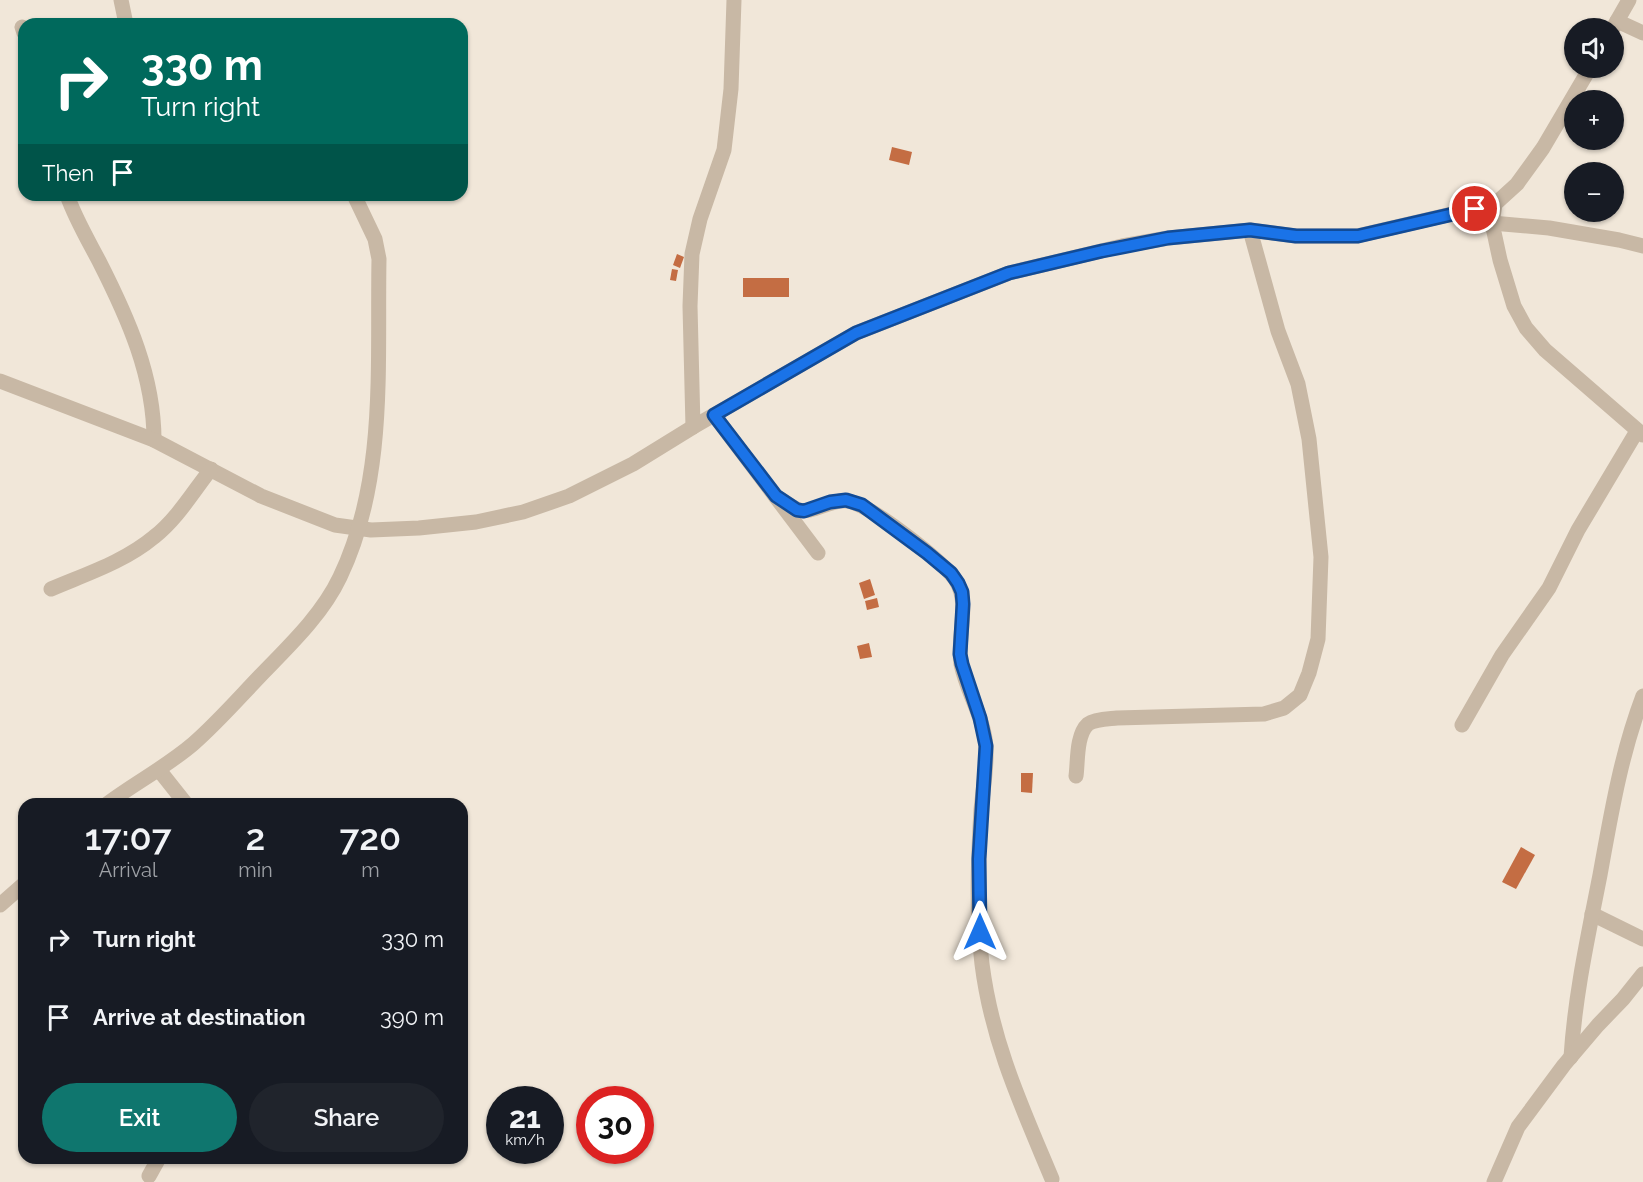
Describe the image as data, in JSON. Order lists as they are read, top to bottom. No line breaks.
{"page":{"map_buttons":["+","−"],"turn":["330 m","Turn right"],"then":"Then","eta":["17:07","Arrival","2","min","720","m"],"list":[{"name":"Turn right","value":"330 m"},{"name":"Arrive at destination","value":"390 m"}],"buttons":["Exit","Share"],"speed":"21 km/h","limit":"30"}}
